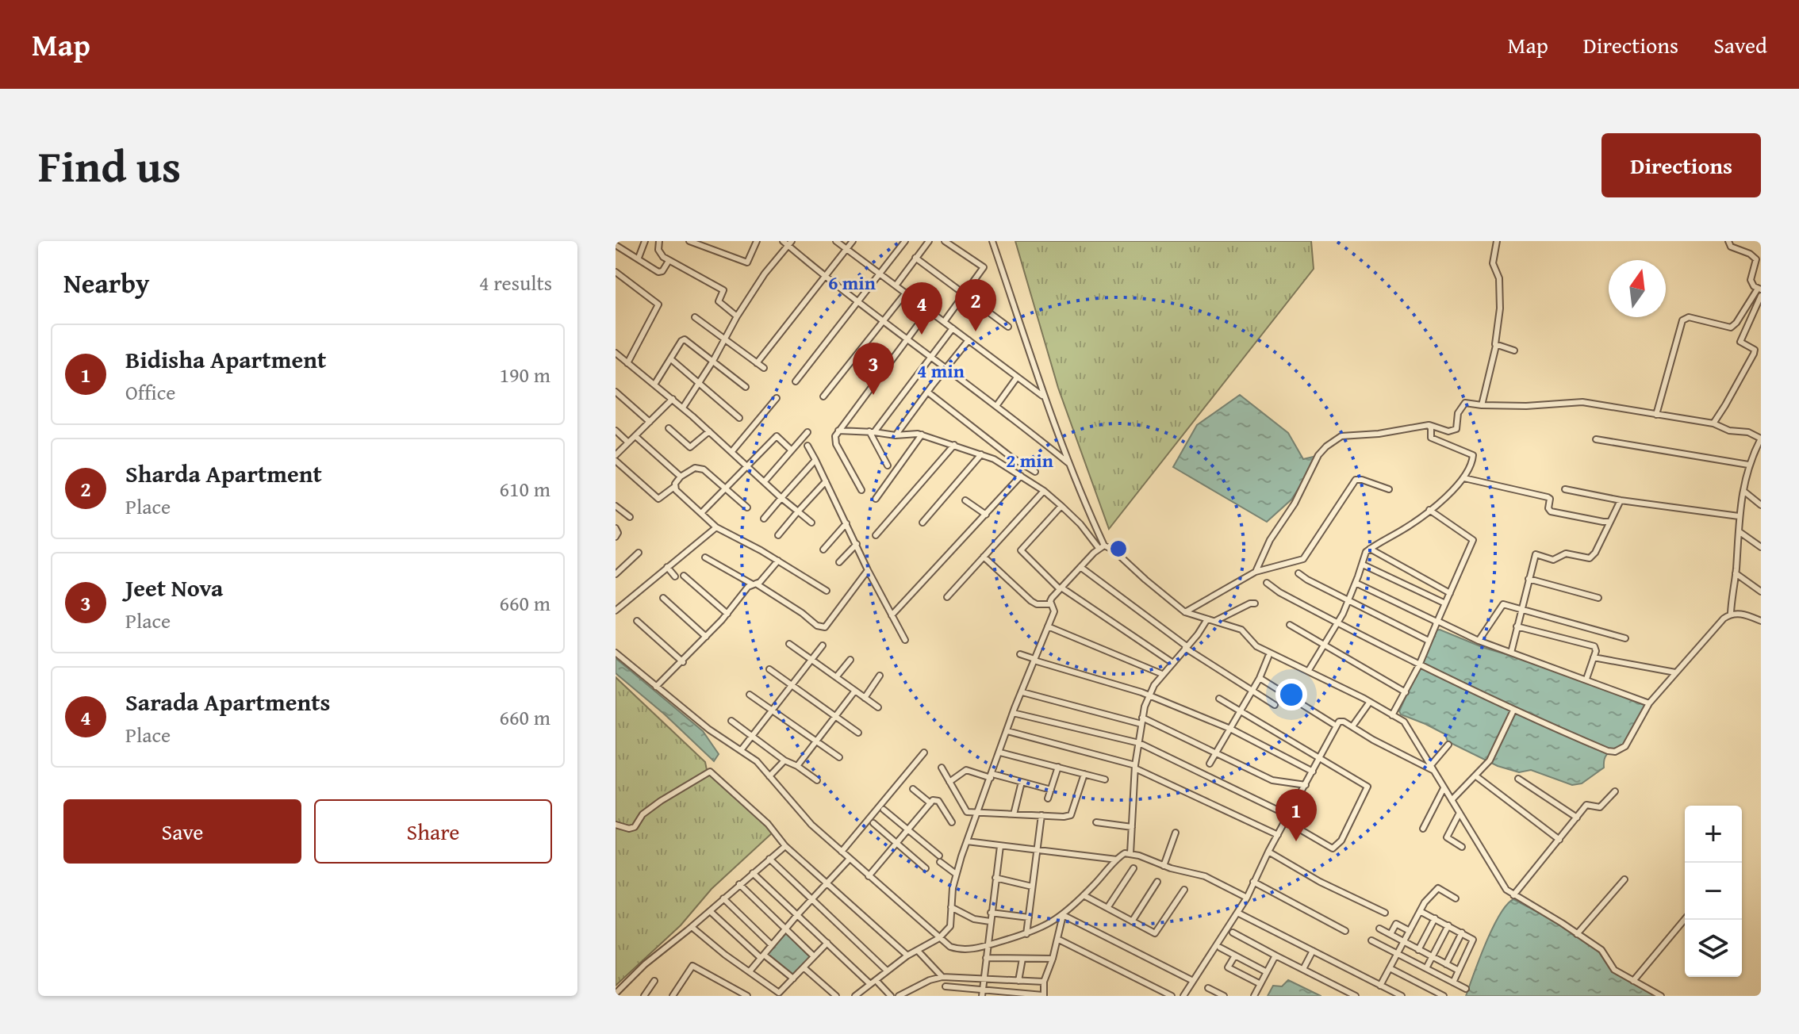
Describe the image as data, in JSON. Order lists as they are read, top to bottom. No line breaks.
{"north":"top","page":{"header":"Map","nav":["Map","Directions","Saved"],"title":"Find us","buttons":["Directions",["Save","Share"]],"heading":["Nearby","4 results"],"pins":["2","4","3","1"],"list":[{"mark":"1","name":"Bidisha Apartment","note":"Office","value":"190 m"},{"mark":"2","name":"Sharda Apartment","note":"Place","value":"610 m"},{"mark":"3","name":"Jeet Nova","note":"Place","value":"660 m"},{"mark":"4","name":"Sarada Apartments","note":"Place","value":"660 m"}],"map_buttons":["+","−"]},"rings":["6 min","4 min","2 min"]}
